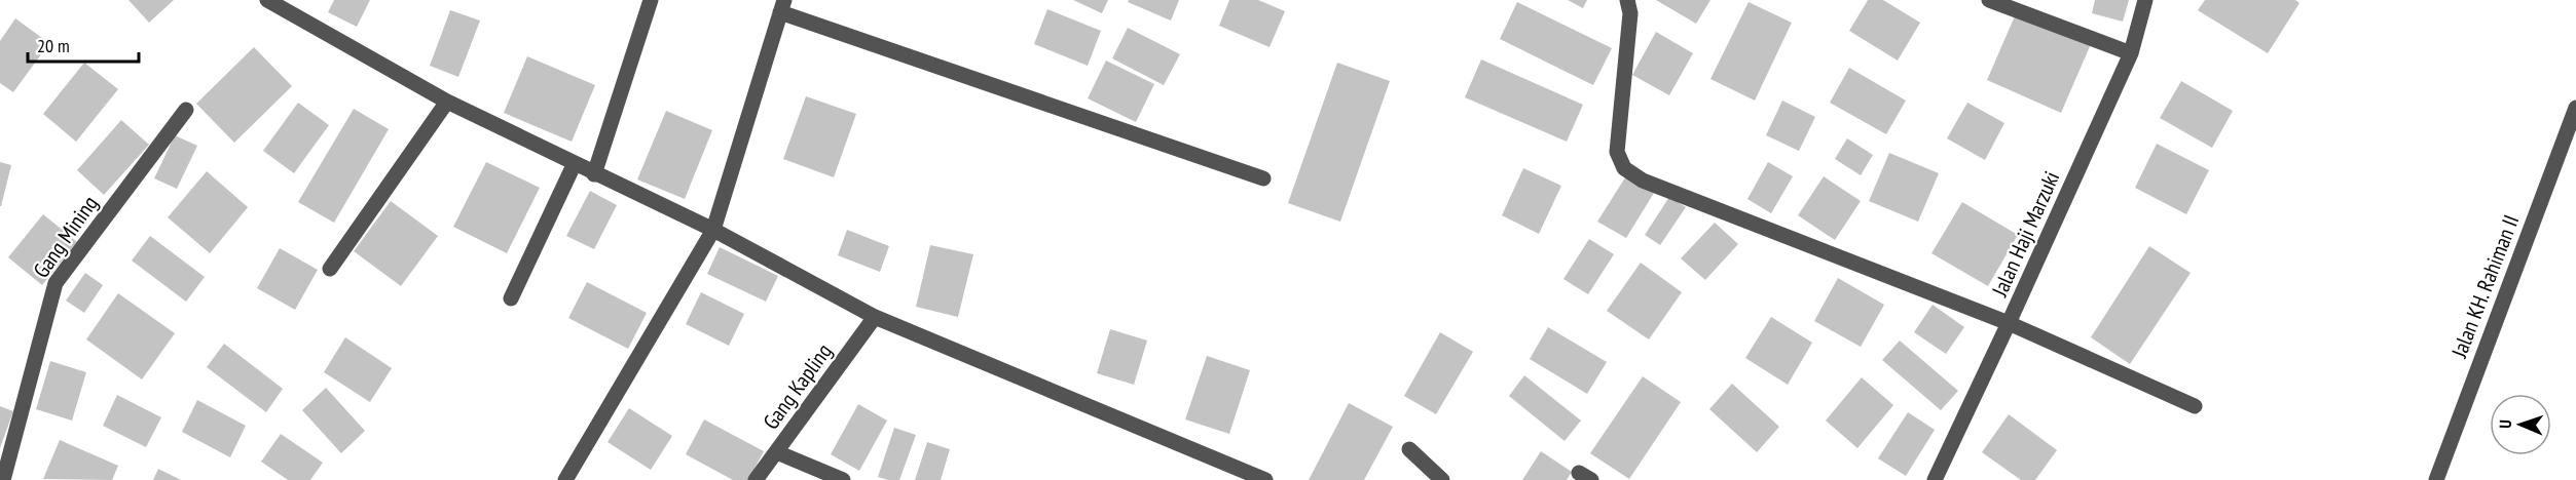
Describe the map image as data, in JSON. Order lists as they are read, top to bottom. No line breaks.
{"streets":{"street":["Jalan Haji Marzuki","Gang Mining","Jalan KH. Rahiman II","Gang Kapling"]},"scale_bar":"20 m","north":"left"}
